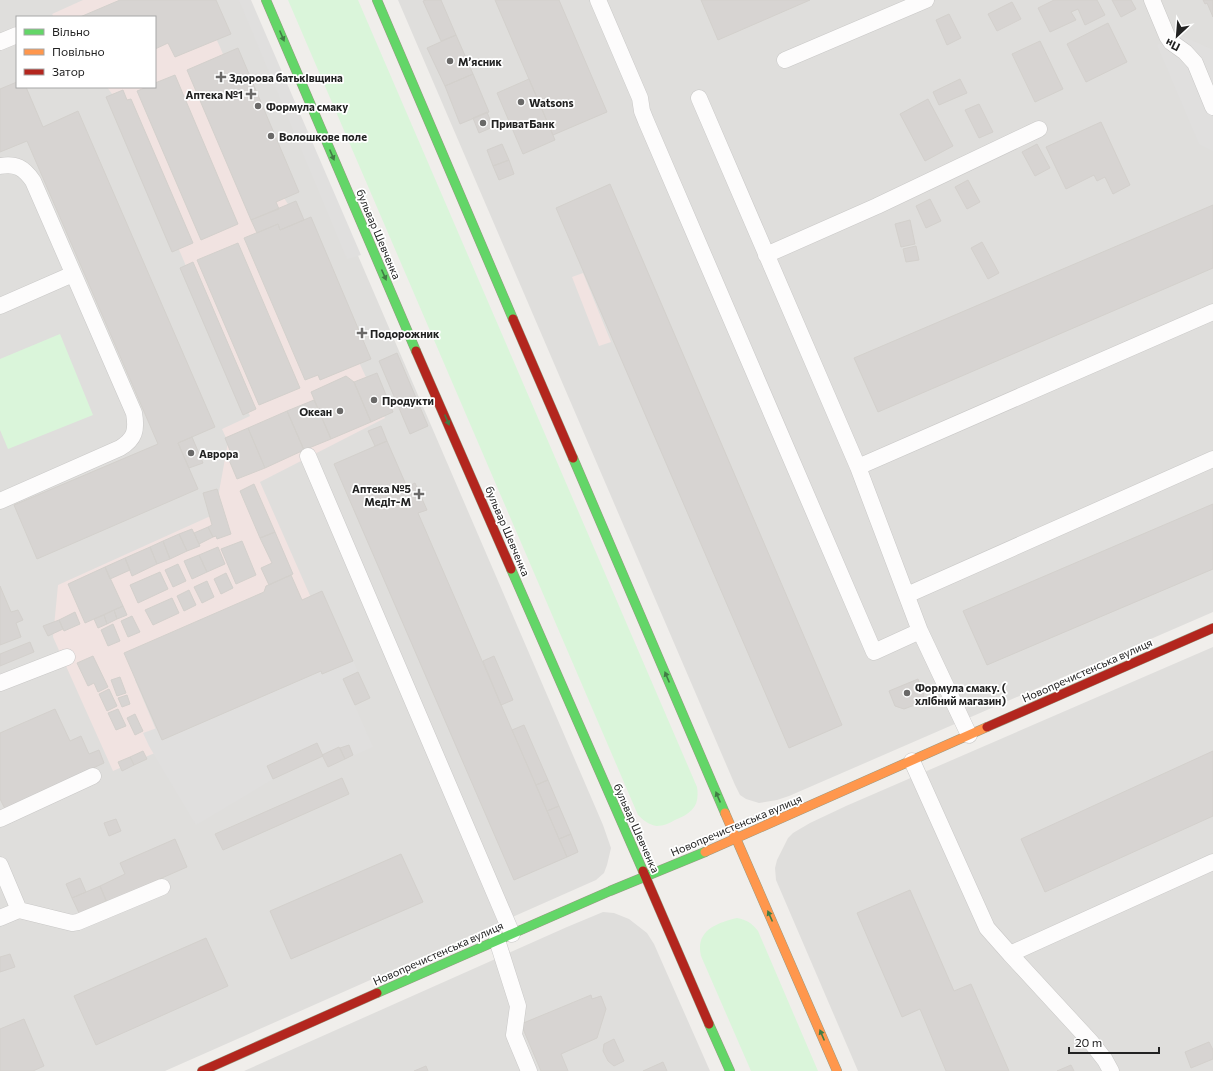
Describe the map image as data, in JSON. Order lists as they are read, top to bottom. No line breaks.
{"streets":{"main road":["бульвар Шевченка","Новопречистенська вулиця"]},"crossings":[["бульвар Шевченка","Новопречистенська вулиця"]],"one_way":["бульвар Шевченка"],"places":{"other":["Мʼясник","Watsons","Формула смаку","ПриватБанк","Волошкове поле","Продукти","Океан","Аврора","Формула смаку. ( хлібний магазин)"],"health":["Здорова батьківщина","Аптека №1","Подорожник","Аптека №5 Медіт-М"]},"legend":["Вільно","Повільно","Затор"],"scale_bar":"20 m","north":"bottom left"}
